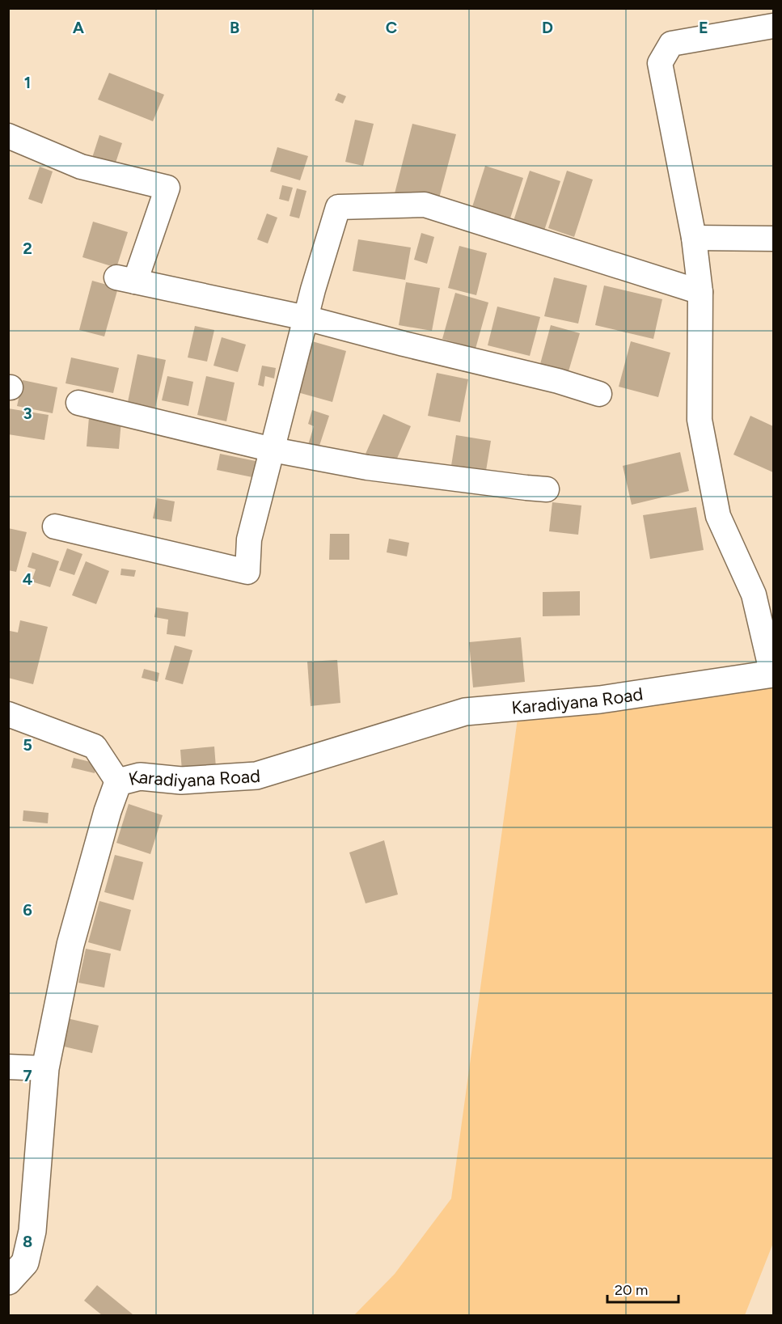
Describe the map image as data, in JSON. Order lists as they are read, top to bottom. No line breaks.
{"streets":{"street":["Karadiyana Road"]},"scale_bar":"20 m","grid":{"columns":["A","B","C","D","E"],"rows":["1","2","3","4","5","6","7","8"]}}
